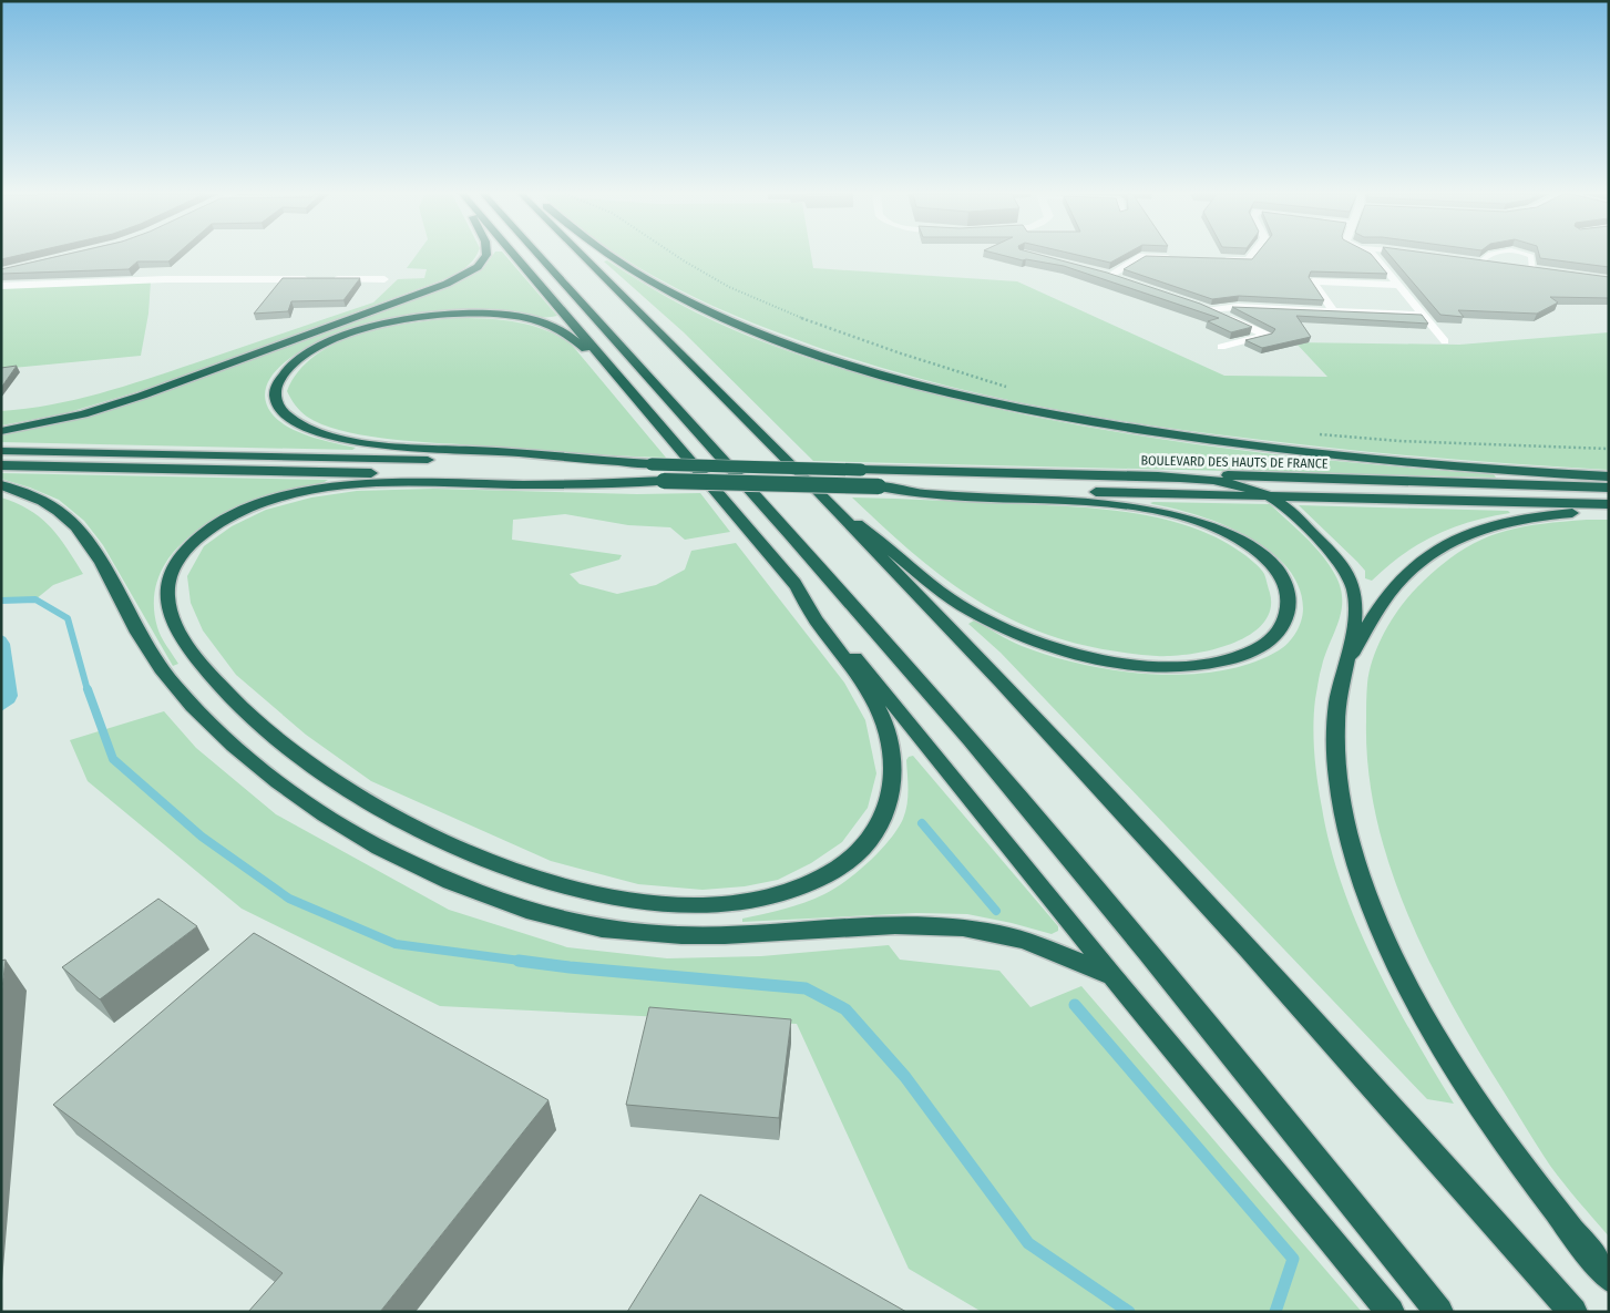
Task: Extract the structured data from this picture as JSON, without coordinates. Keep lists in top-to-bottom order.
{
  "streets": {
    "highway": ["BOULEVARD DES HAUTS DE FRANCE"]
  }
}
